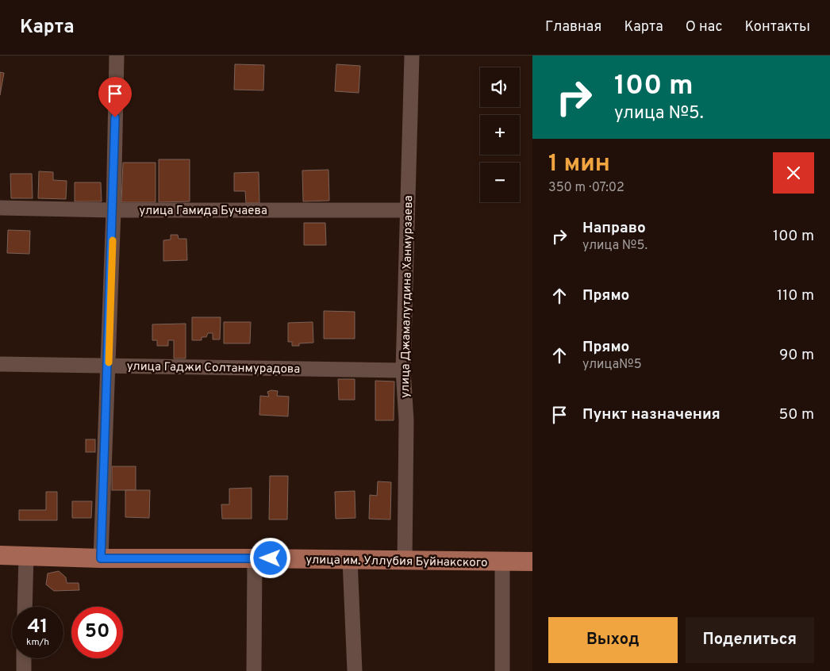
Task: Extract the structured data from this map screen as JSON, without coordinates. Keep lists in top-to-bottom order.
{
  "streets": {
    "main road": ["улица им. Уллубия Буйнакского"],
    "street": ["улица Гамида Бучаева", "улица Джамалутдина Ханмурзаева", "улица Гаджи Солтанмурадова"]
  },
  "crossings": [
    ["улица Гамида Бучаева", "улица Джамалутдина Ханмурзаева"],
    ["улица Джамалутдина Ханмурзаева", "улица Гаджи Солтанмурадова"],
    ["улица Джамалутдина Ханмурзаева", "улица им. Уллубия Буйнакского"]
  ],
  "page": {
    "header": "Карта",
    "nav": [
      "Главная",
      "Карта",
      "О нас",
      "Контакты"
    ],
    "turn": ["100 m", "улица №5."],
    "map_buttons": ["+", "−"],
    "heading": ["1 мин", "350 m · 07:02"],
    "list": [
      {
        "name": "Направо",
        "note": "улица №5.",
        "value": "100 m"
      },
      {
        "name": "Прямо",
        "value": "110 m"
      },
      {
        "name": "Прямо",
        "note": "улица№5",
        "value": "90 m"
      },
      {
        "name": "Пункт назначения",
        "value": "50 m"
      }
    ],
    "speed": "41 km/h",
    "limit": "50",
    "buttons": ["Выход", "Поделиться"]
  }
}
